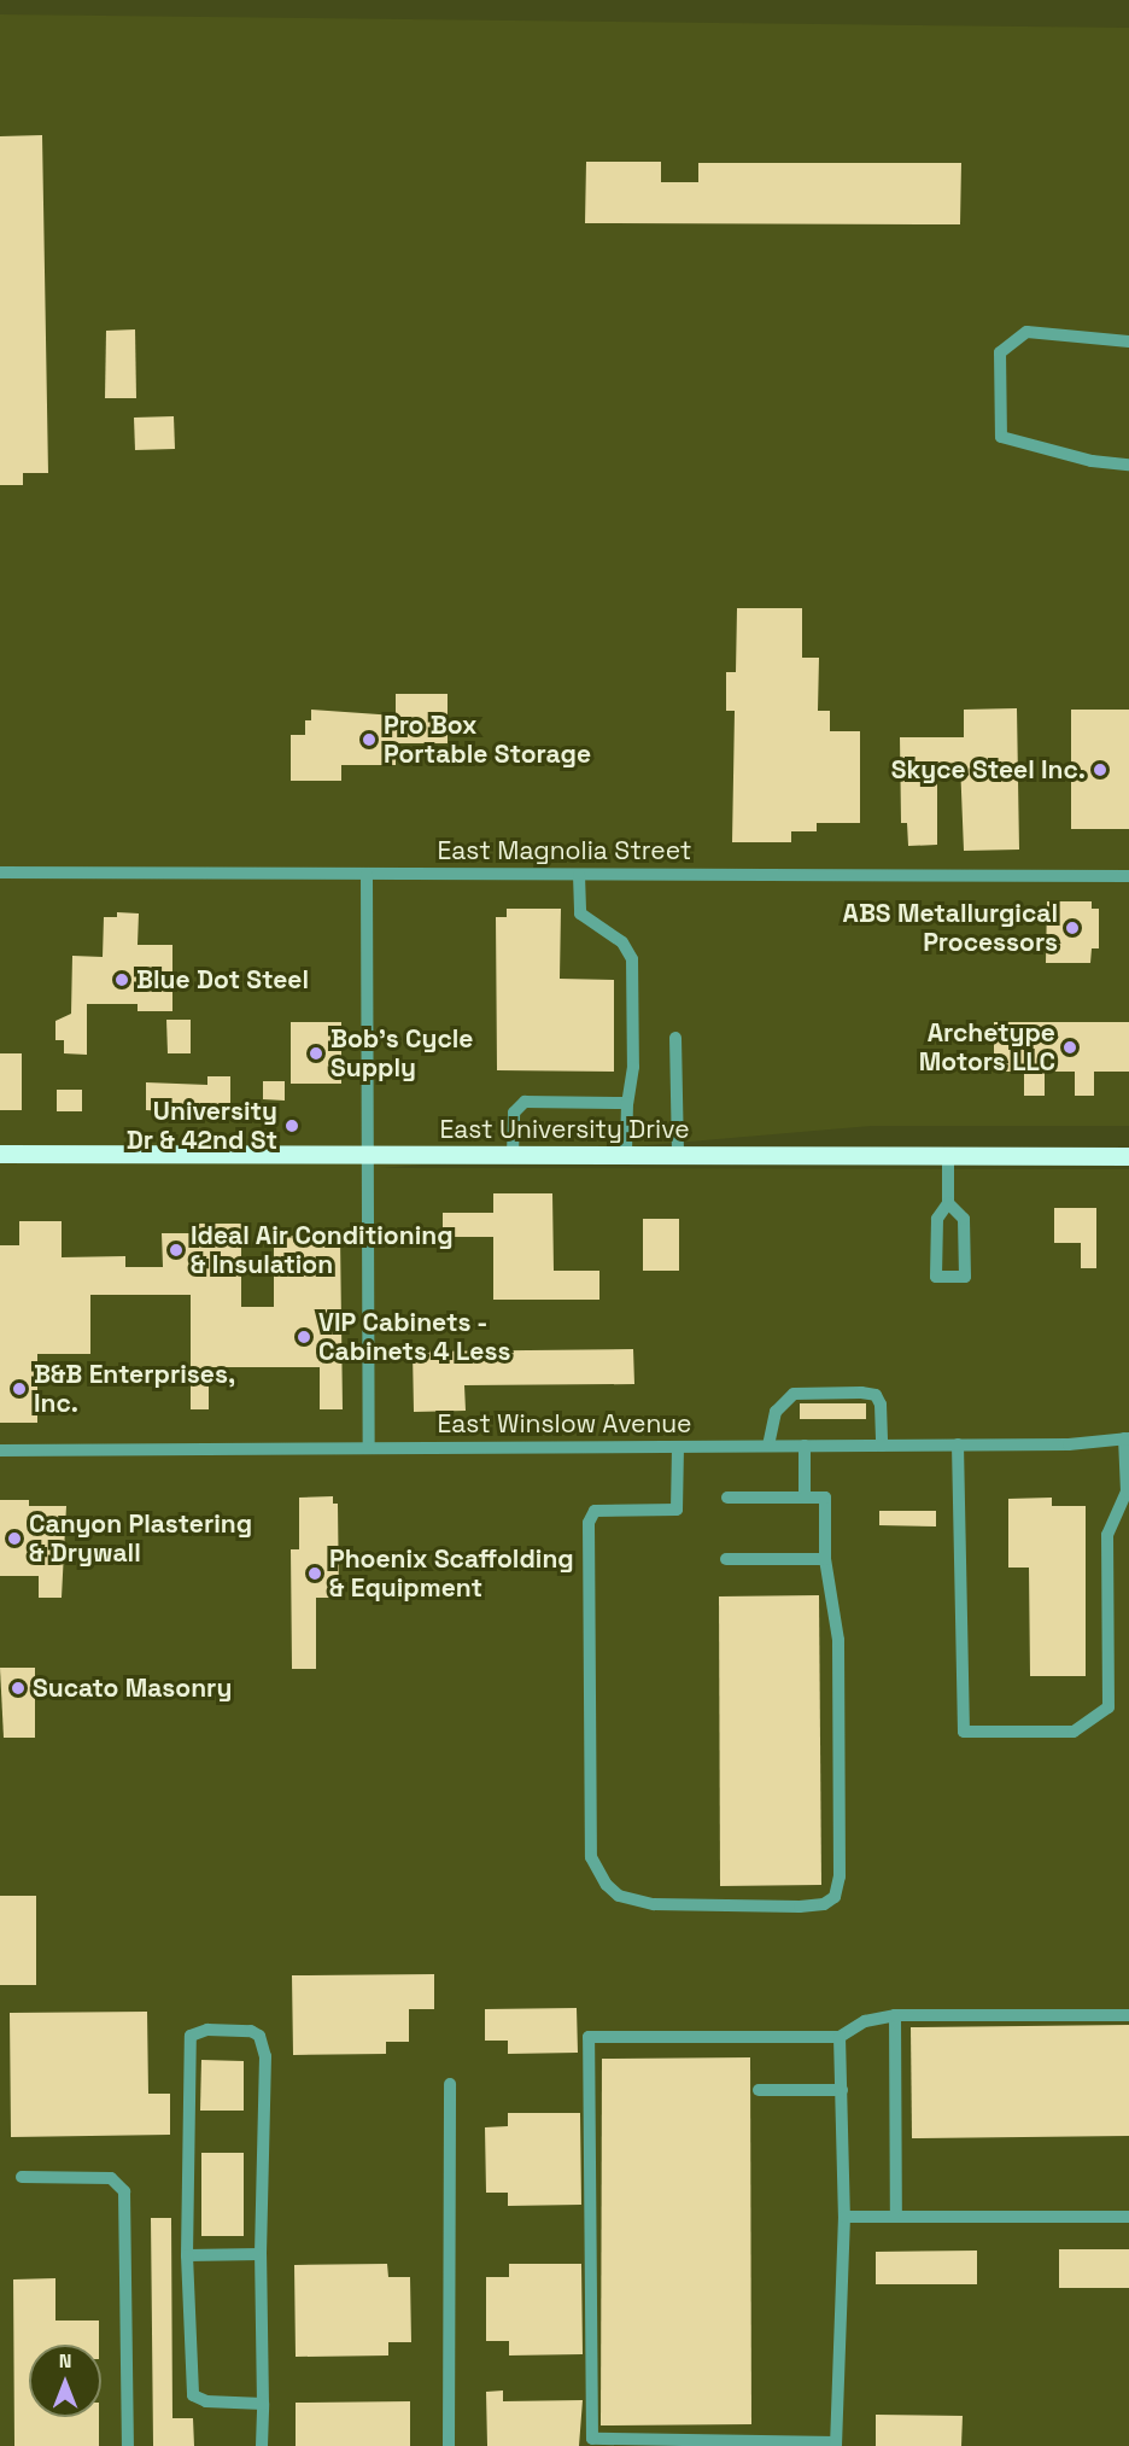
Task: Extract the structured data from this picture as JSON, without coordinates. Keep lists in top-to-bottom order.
{
  "streets": {
    "main road": ["East University Drive"],
    "street": ["East Magnolia Street", "East Winslow Avenue"]
  },
  "places": [
    "Pro Box Portable Storage",
    "Skyce Steel Inc.",
    "ABS Metallurgical Processors",
    "Blue Dot Steel",
    "Archetype Motors LLC",
    "Bob's Cycle Supply",
    "University Dr & 42nd St",
    "Ideal Air Conditioning & Insulation",
    "VIP Cabinets - Cabinets 4 Less",
    "B&B Enterprises, Inc.",
    "Canyon Plastering & Drywall",
    "Phoenix Scaffolding & Equipment",
    "Sucato Masonry"
  ],
  "north": "top"
}
